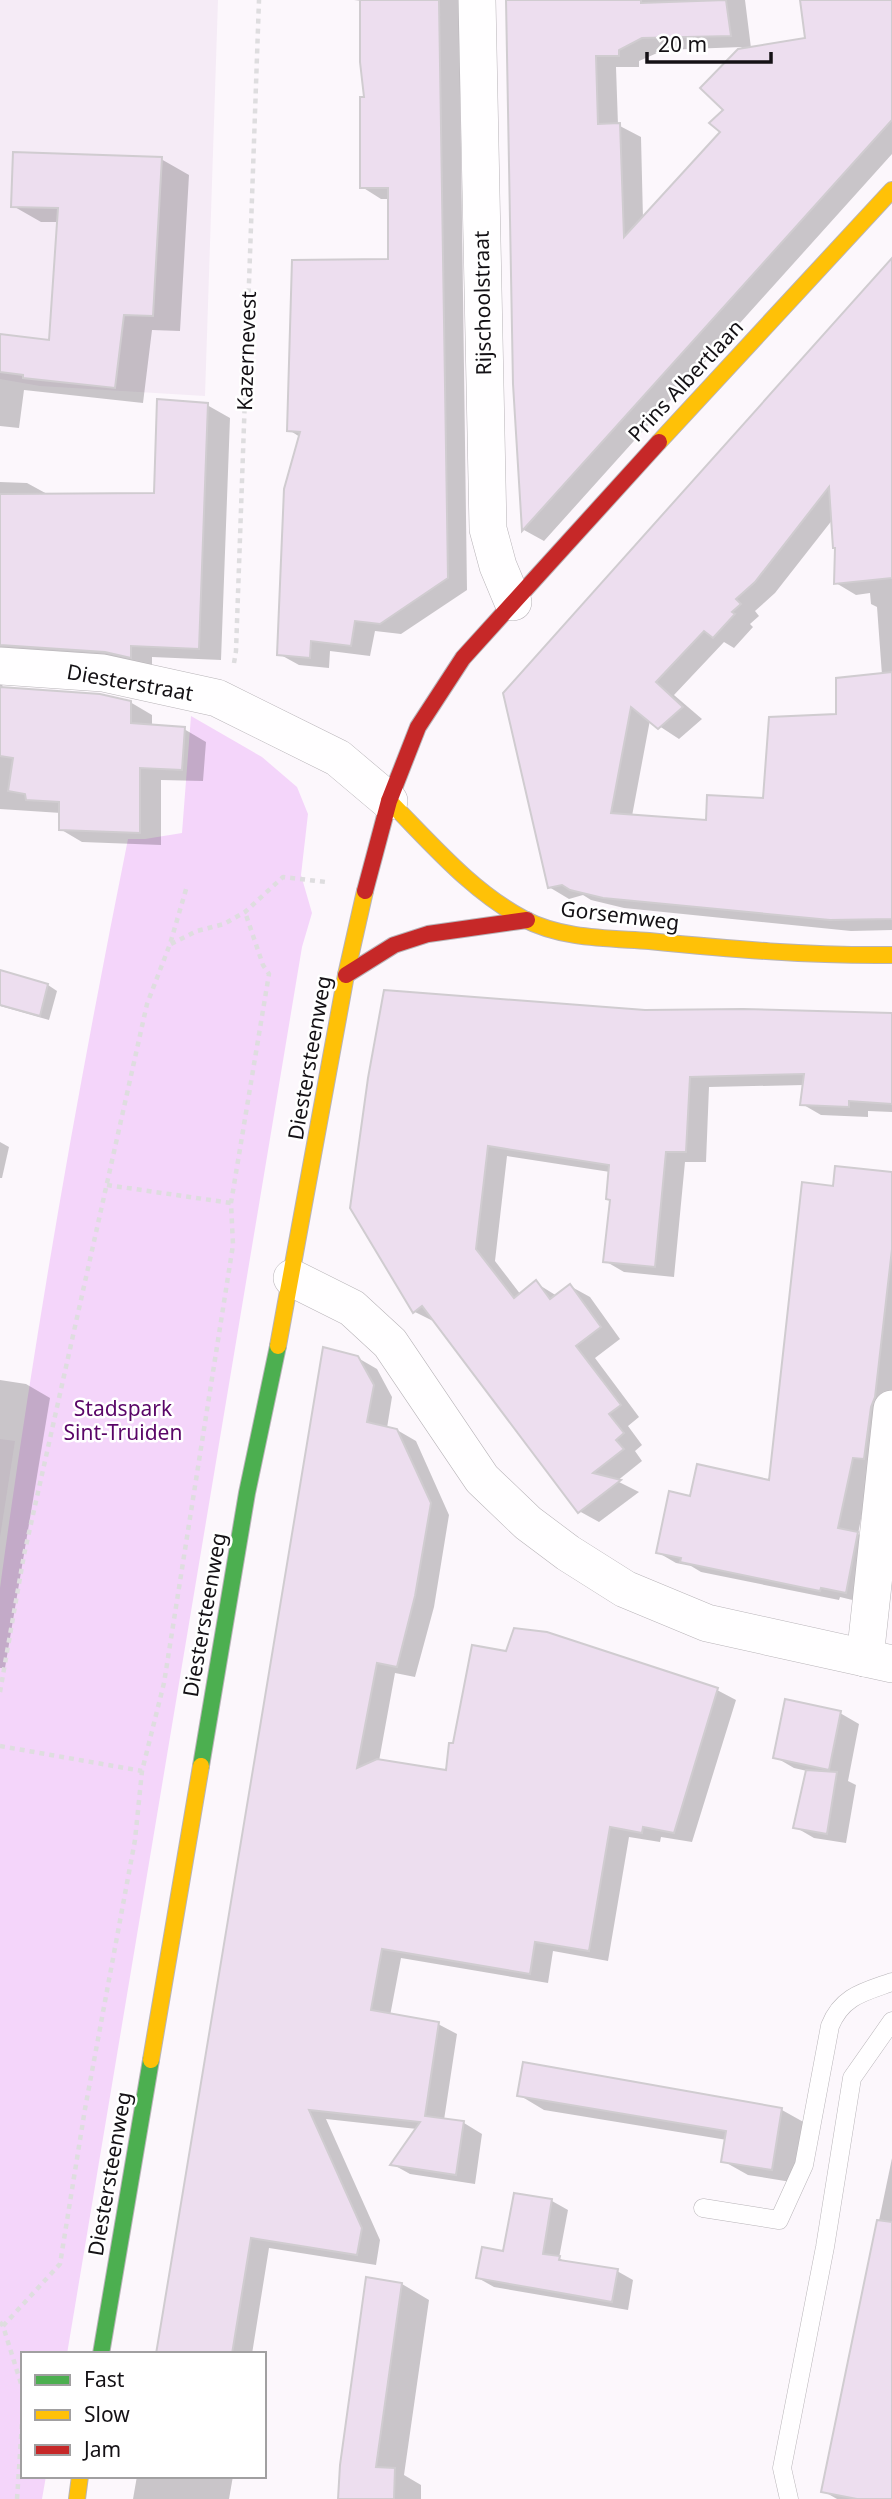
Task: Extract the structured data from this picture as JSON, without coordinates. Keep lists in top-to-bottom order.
{
  "streets": {
    "main road": ["Prins Albertlaan", "Gorsemweg", "Diestersteenweg"],
    "street": ["Rijschoolstraat", "Diesterstraat"],
    "path": ["Kazernevest"]
  },
  "crossings": [
    ["Rijschoolstraat", "Prins Albertlaan"],
    ["Kazernevest", "Diesterstraat"],
    ["Prins Albertlaan", "Diesterstraat"],
    ["Prins Albertlaan", "Gorsemweg"],
    ["Prins Albertlaan", "Diestersteenweg"],
    ["Diesterstraat", "Gorsemweg"],
    ["Diesterstraat", "Diestersteenweg"],
    ["Gorsemweg", "Diestersteenweg"]
  ],
  "parks": ["Stadspark Sint-Truiden"],
  "legend": ["Fast", "Slow", "Jam"],
  "scale_bar": "20 m"
}
